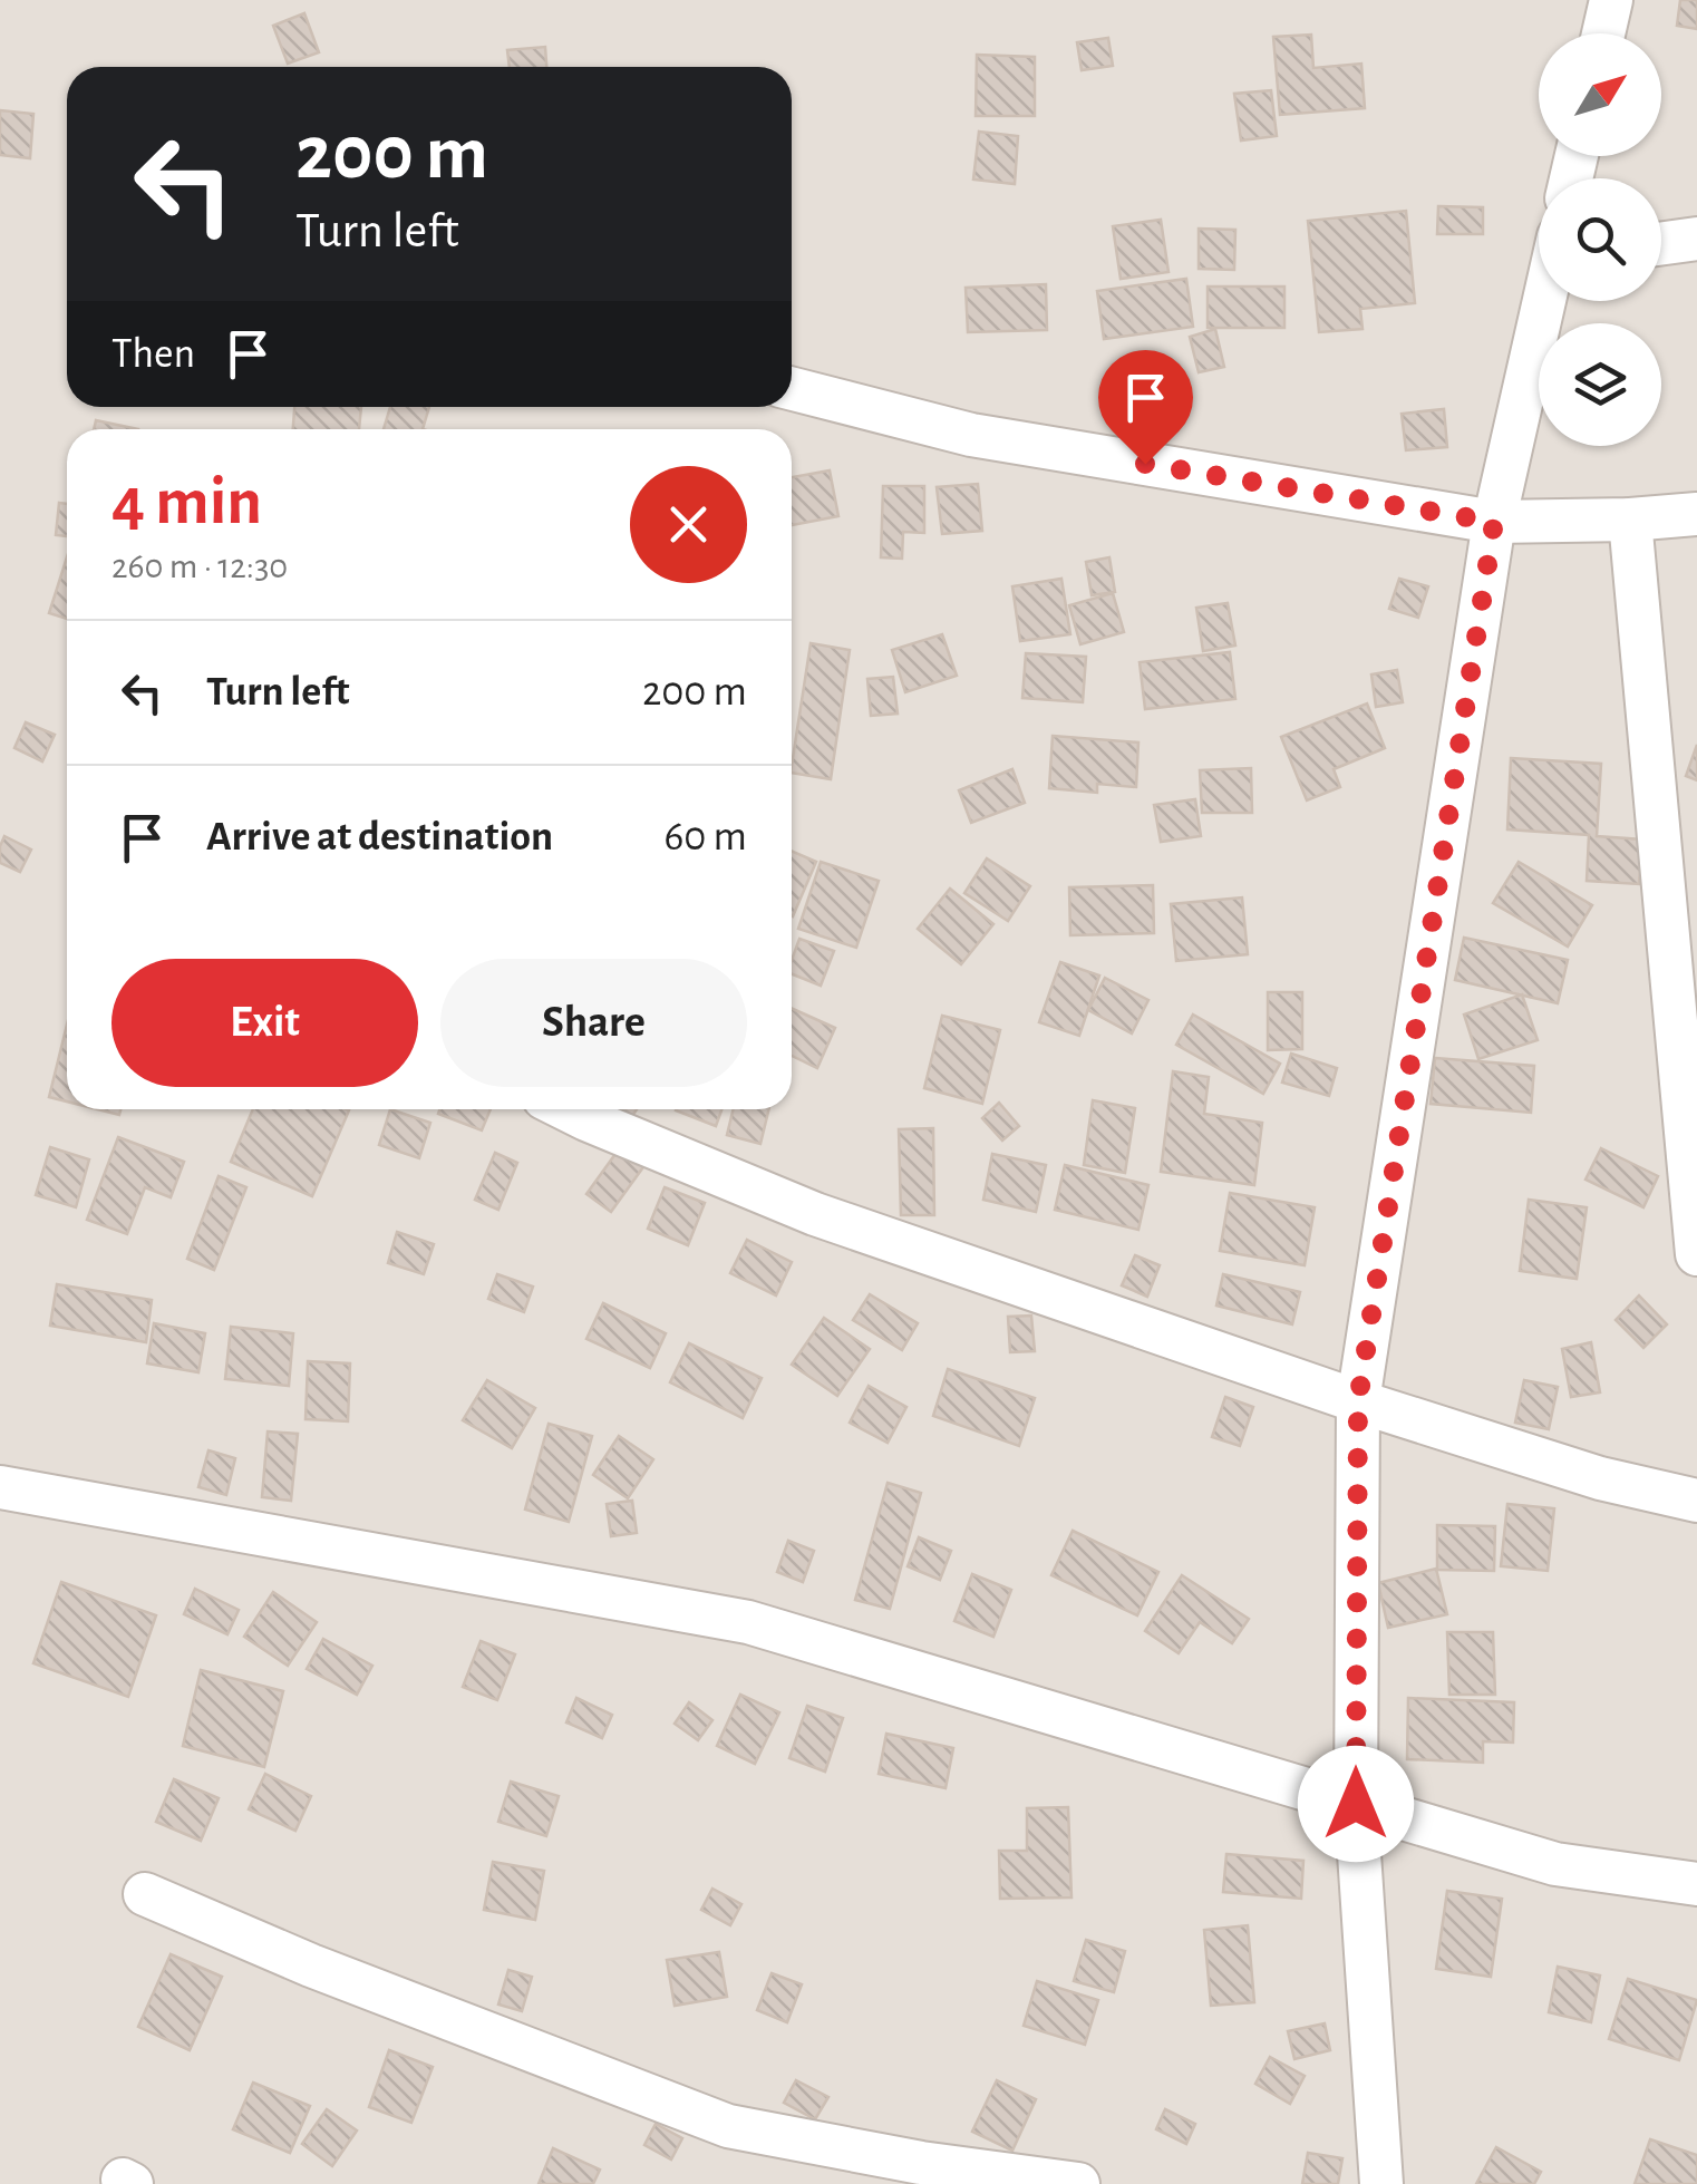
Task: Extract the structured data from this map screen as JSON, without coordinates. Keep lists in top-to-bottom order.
{
  "north": "top right",
  "page": {
    "turn": ["200 m", "Turn left"],
    "then": "Then",
    "heading": ["4 min", "260 m · 12:30"],
    "list": [
      {
        "name": "Turn left",
        "value": "200 m"
      },
      {
        "name": "Arrive at destination",
        "value": "60 m"
      }
    ],
    "buttons": ["Exit", "Share"]
  }
}
